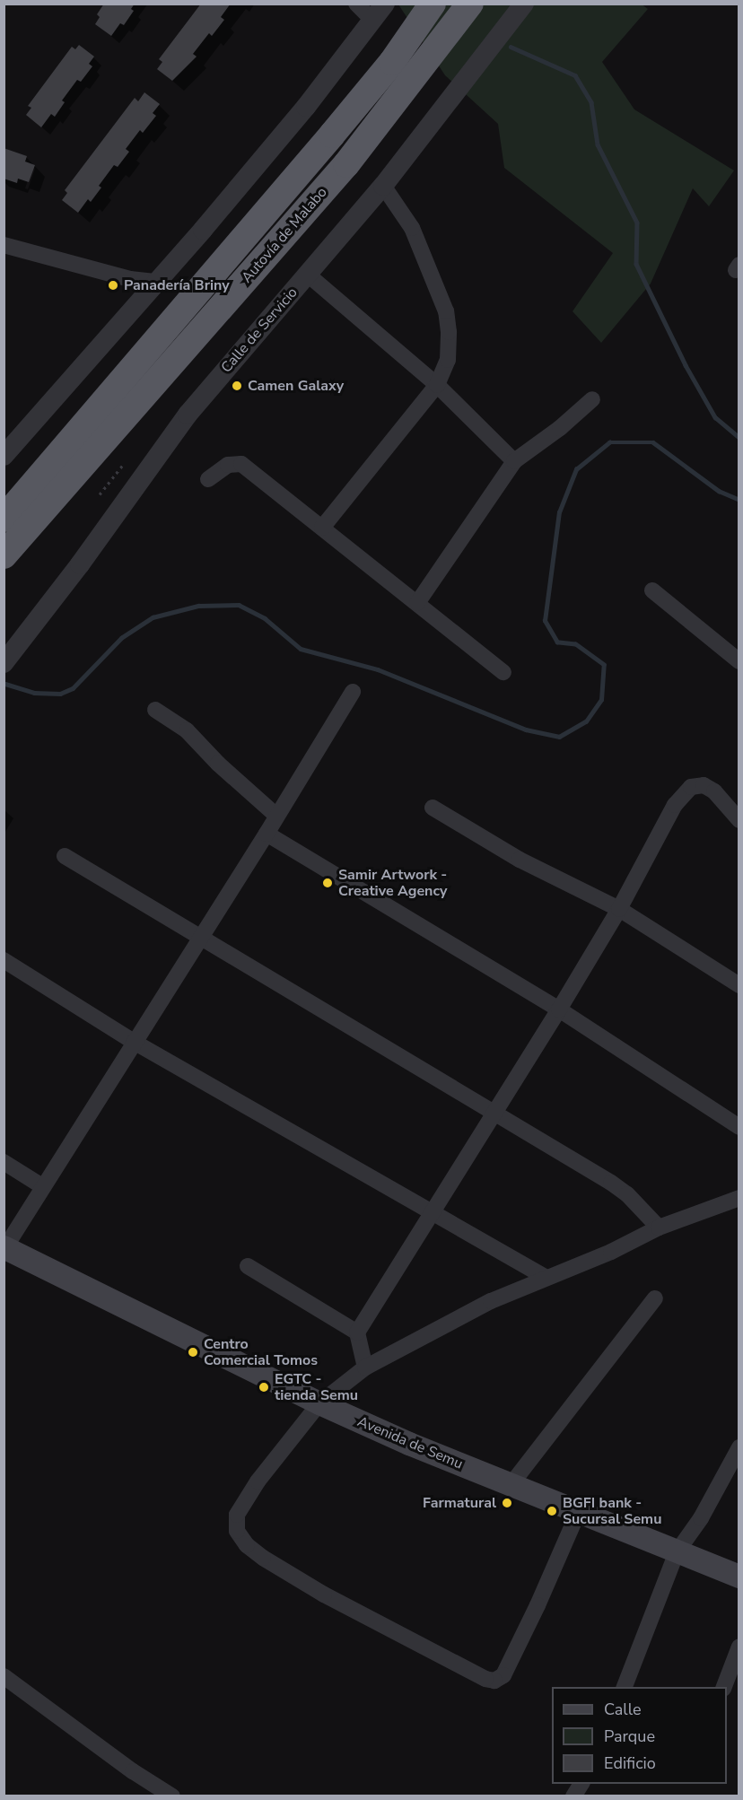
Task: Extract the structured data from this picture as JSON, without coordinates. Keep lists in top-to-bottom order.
{
  "streets": {
    "highway": ["Autovía de Malabo"],
    "main road": ["Avenida de Semu"],
    "street": ["Calle de Servicio"]
  },
  "places": [
    "Panadería Briny",
    "Camen Galaxy",
    "Samir Artwork - Creative Agency",
    "Centro Comercial Tomos",
    "EGTC - tienda Semu",
    "Farmatural",
    "BGFI bank - Sucursal Semu"
  ],
  "legend": ["Calle", "Parque", "Edificio"]
}
